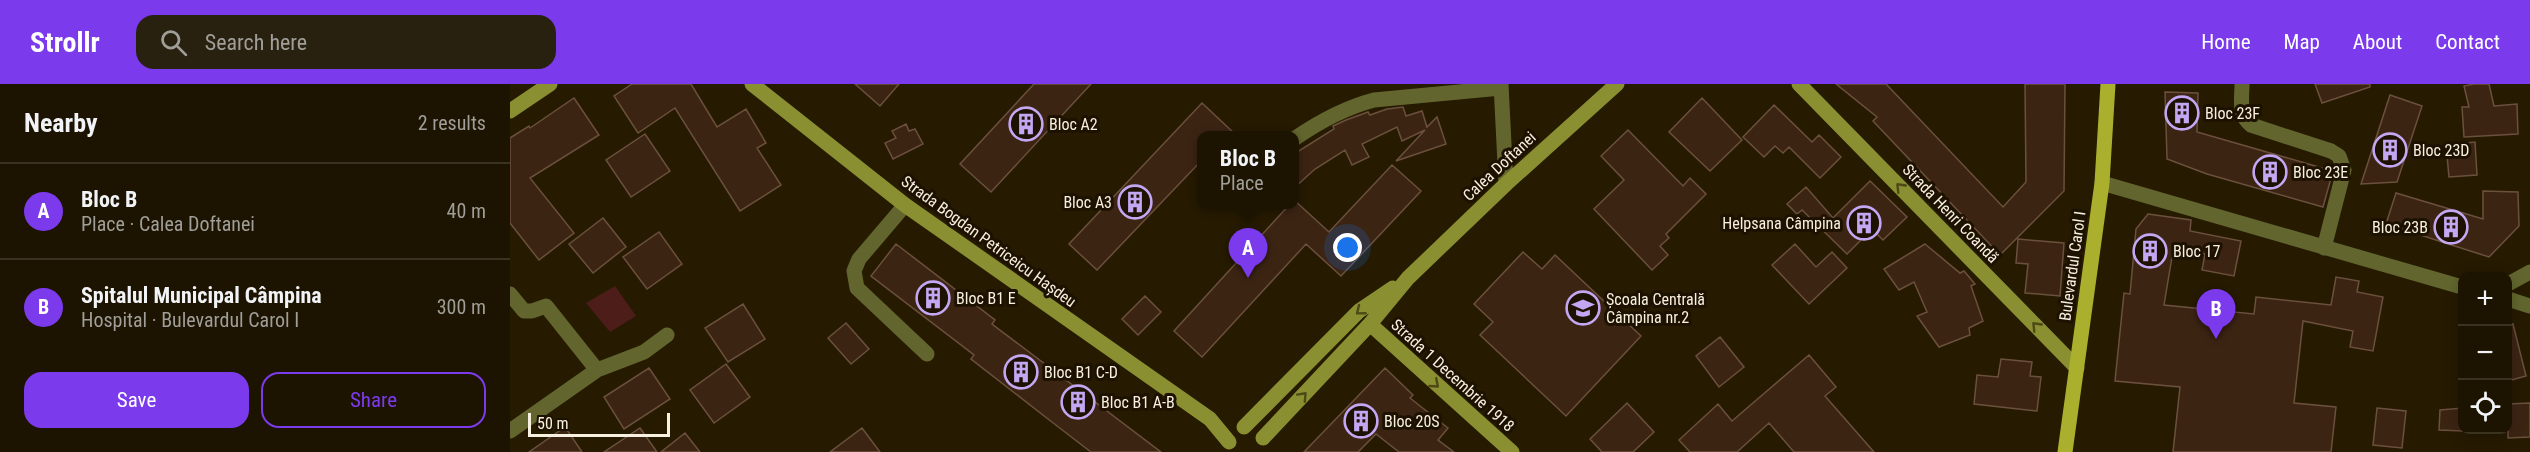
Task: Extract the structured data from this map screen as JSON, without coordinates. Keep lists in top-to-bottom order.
{
  "streets": {
    "main road": ["Bulevardul Carol I"],
    "street": [
      "Calea Doftanei",
      "Strada Henri Coandă",
      "Strada Bogdan Petriceicu Hașdeu",
      "Strada 1 Decembrie 1918"
    ]
  },
  "crossings": [
    ["Calea Doftanei", "Strada Bogdan Petriceicu Hașdeu"],
    ["Calea Doftanei", "Strada 1 Decembrie 1918"],
    ["Strada Henri Coandă", "Bulevardul Carol I"]
  ],
  "one_way": ["Strada Henri Coandă", "Strada 1 Decembrie 1918"],
  "places": {
    "building": [
      "Bloc 23F",
      "Bloc A2",
      "Bloc 23D",
      "Bloc 23E",
      "Bloc A3",
      "Helpsana Câmpina",
      "Bloc 23B",
      "Bloc 17",
      "Bloc B1 E",
      "Bloc B1 C-D",
      "Bloc B1 A-B",
      "Bloc 20S"
    ],
    "school or university": ["Școala Centrală Câmpina nr.2"]
  },
  "scale_bar": "50 m",
  "page": {
    "header": "Strollr",
    "search": "Search here",
    "nav": [
      "Home",
      "Map",
      "About",
      "Contact"
    ],
    "heading": ["Nearby", "2 results"],
    "popup": ["Bloc B", "Place"],
    "list": [
      {
        "mark": "A",
        "name": "Bloc B",
        "note": "Place · Calea Doftanei",
        "value": "40 m"
      },
      {
        "mark": "B",
        "name": "Spitalul Municipal Câmpina",
        "note": "Hospital · Bulevardul Carol I",
        "value": "300 m"
      }
    ],
    "pins": ["A", "B"],
    "map_buttons": ["+", "−"],
    "buttons": ["Save", "Share"],
    "scale": "50 m"
  }
}
